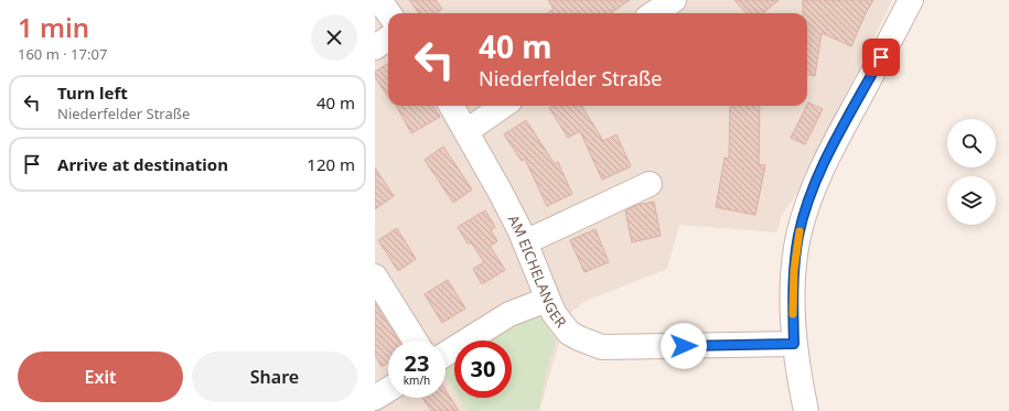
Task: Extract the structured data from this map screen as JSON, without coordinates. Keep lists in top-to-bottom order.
{
  "streets": {
    "street": ["AM EICHELANGER"]
  },
  "page": {
    "heading": ["1 min", "160 m · 17:07"],
    "turn": ["40 m", "Niederfelder Straße"],
    "list": [
      {
        "name": "Turn left",
        "note": "Niederfelder Straße",
        "value": "40 m"
      },
      {
        "name": "Arrive at destination",
        "value": "120 m"
      }
    ],
    "speed": "23 km/h",
    "limit": "30",
    "buttons": ["Exit", "Share"]
  }
}
